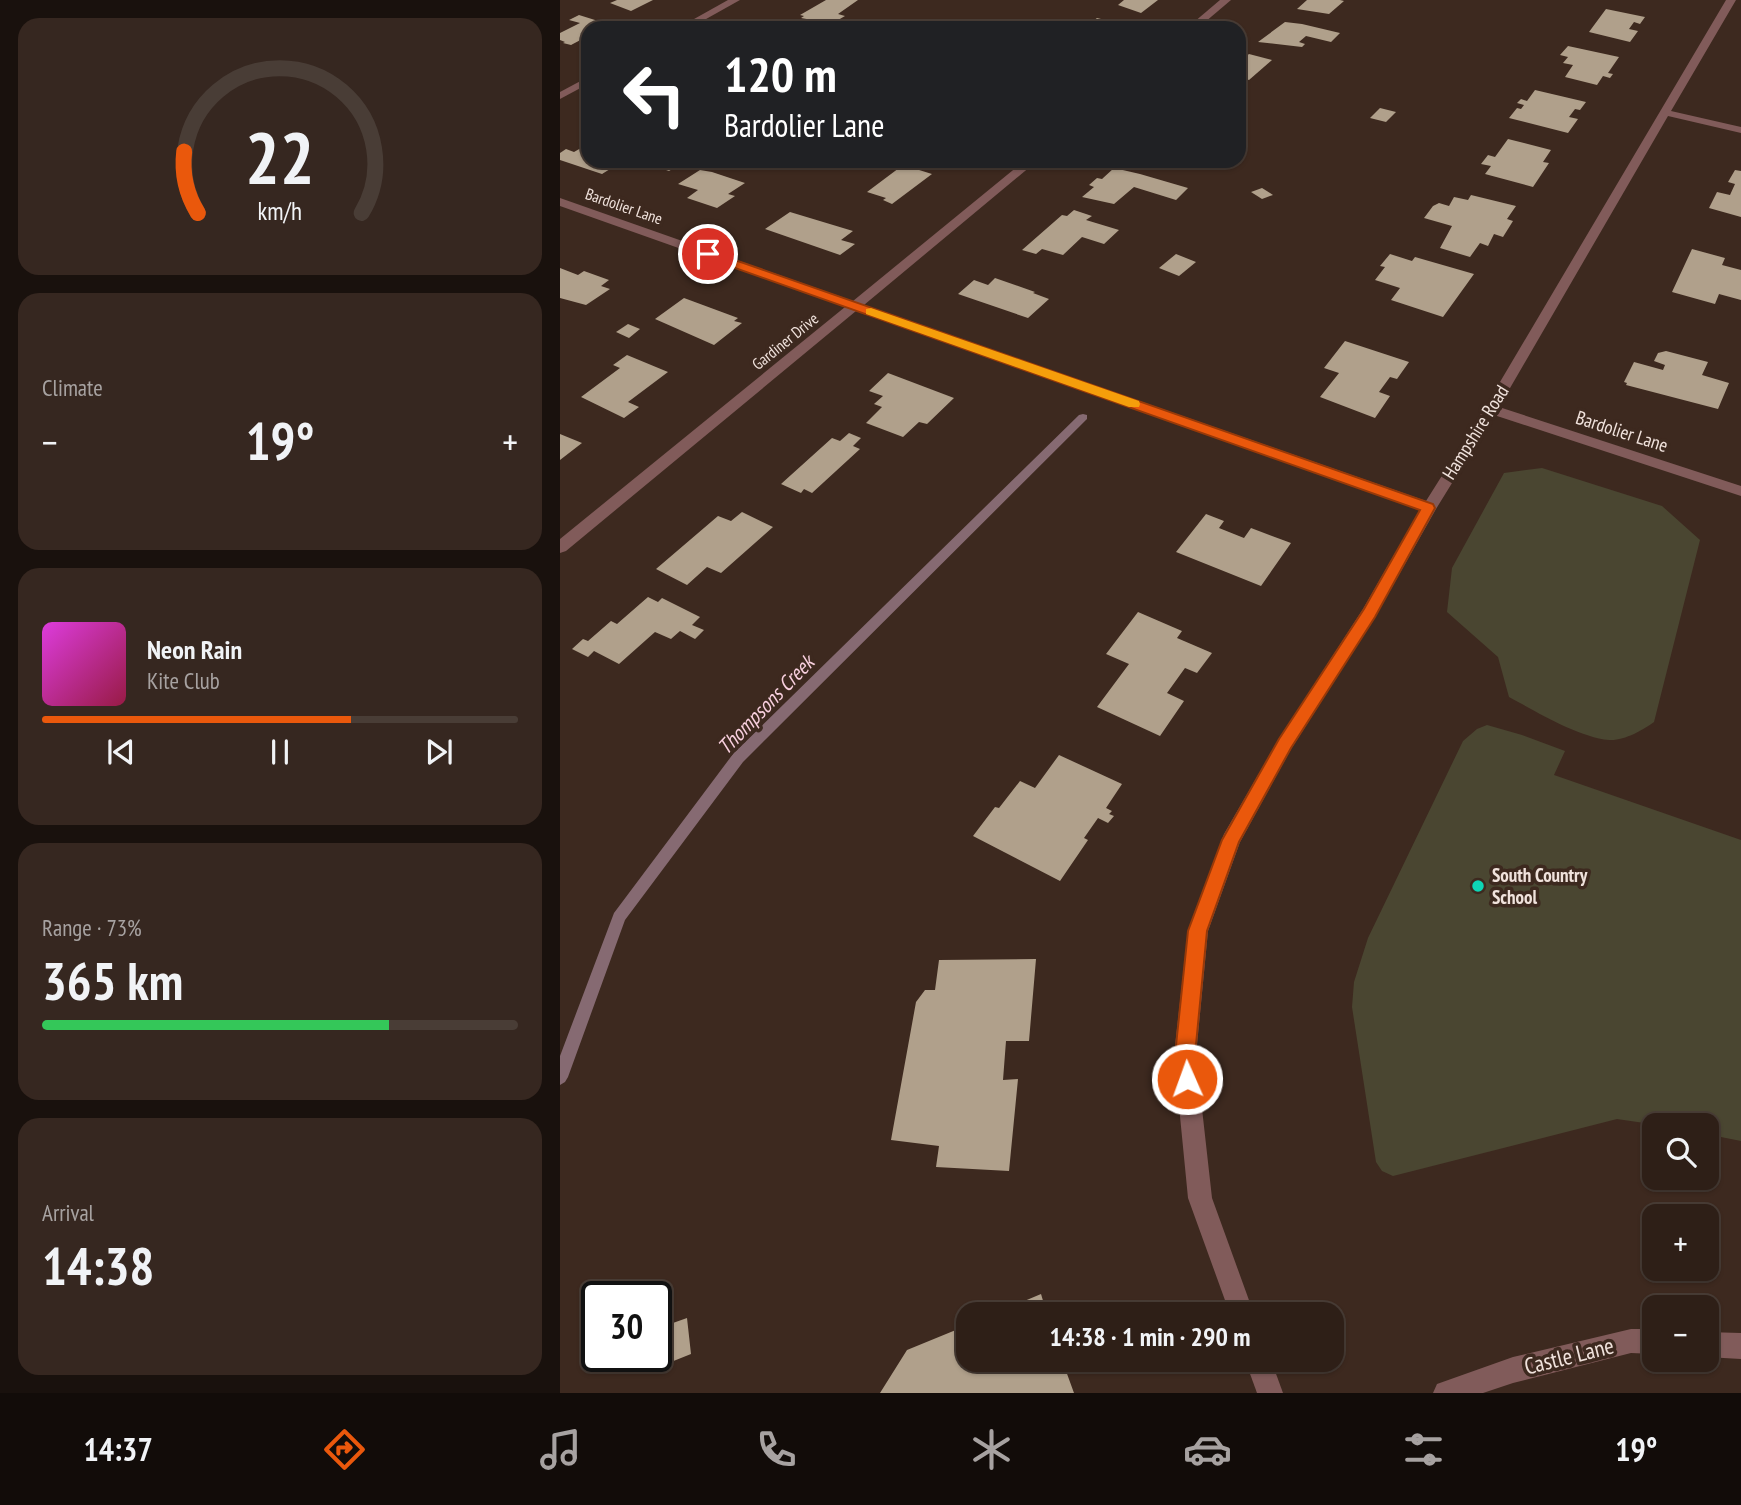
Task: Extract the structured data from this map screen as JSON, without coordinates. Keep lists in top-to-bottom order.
{
  "streets": {
    "street": [
      "Bardolier Lane",
      "Gardiner Drive",
      "Hampshire Road",
      "Castle Lane"
    ]
  },
  "crossings": [
    ["Bardolier Lane", "Gardiner Drive"],
    ["Bardolier Lane", "Hampshire Road"]
  ],
  "water": ["Thompsons Creek"],
  "places": ["South Country School"],
  "page": {
    "turn": ["120 m", "Bardolier Lane"],
    "tile": [
      "Climate",
      ["Range · 73%", "365 km"],
      ["Arrival", "14:38"]
    ],
    "heat": ["−", "19°", "+"],
    "song": ["Neon Rain", "Kite Club"],
    "map_buttons": ["+", "−"],
    "limit": "30",
    "trip": "14:38 · 1 min · 290 m",
    "tabs": ["14:37", "19°"],
    "gauge": ["22", "km/h"]
  }
}
